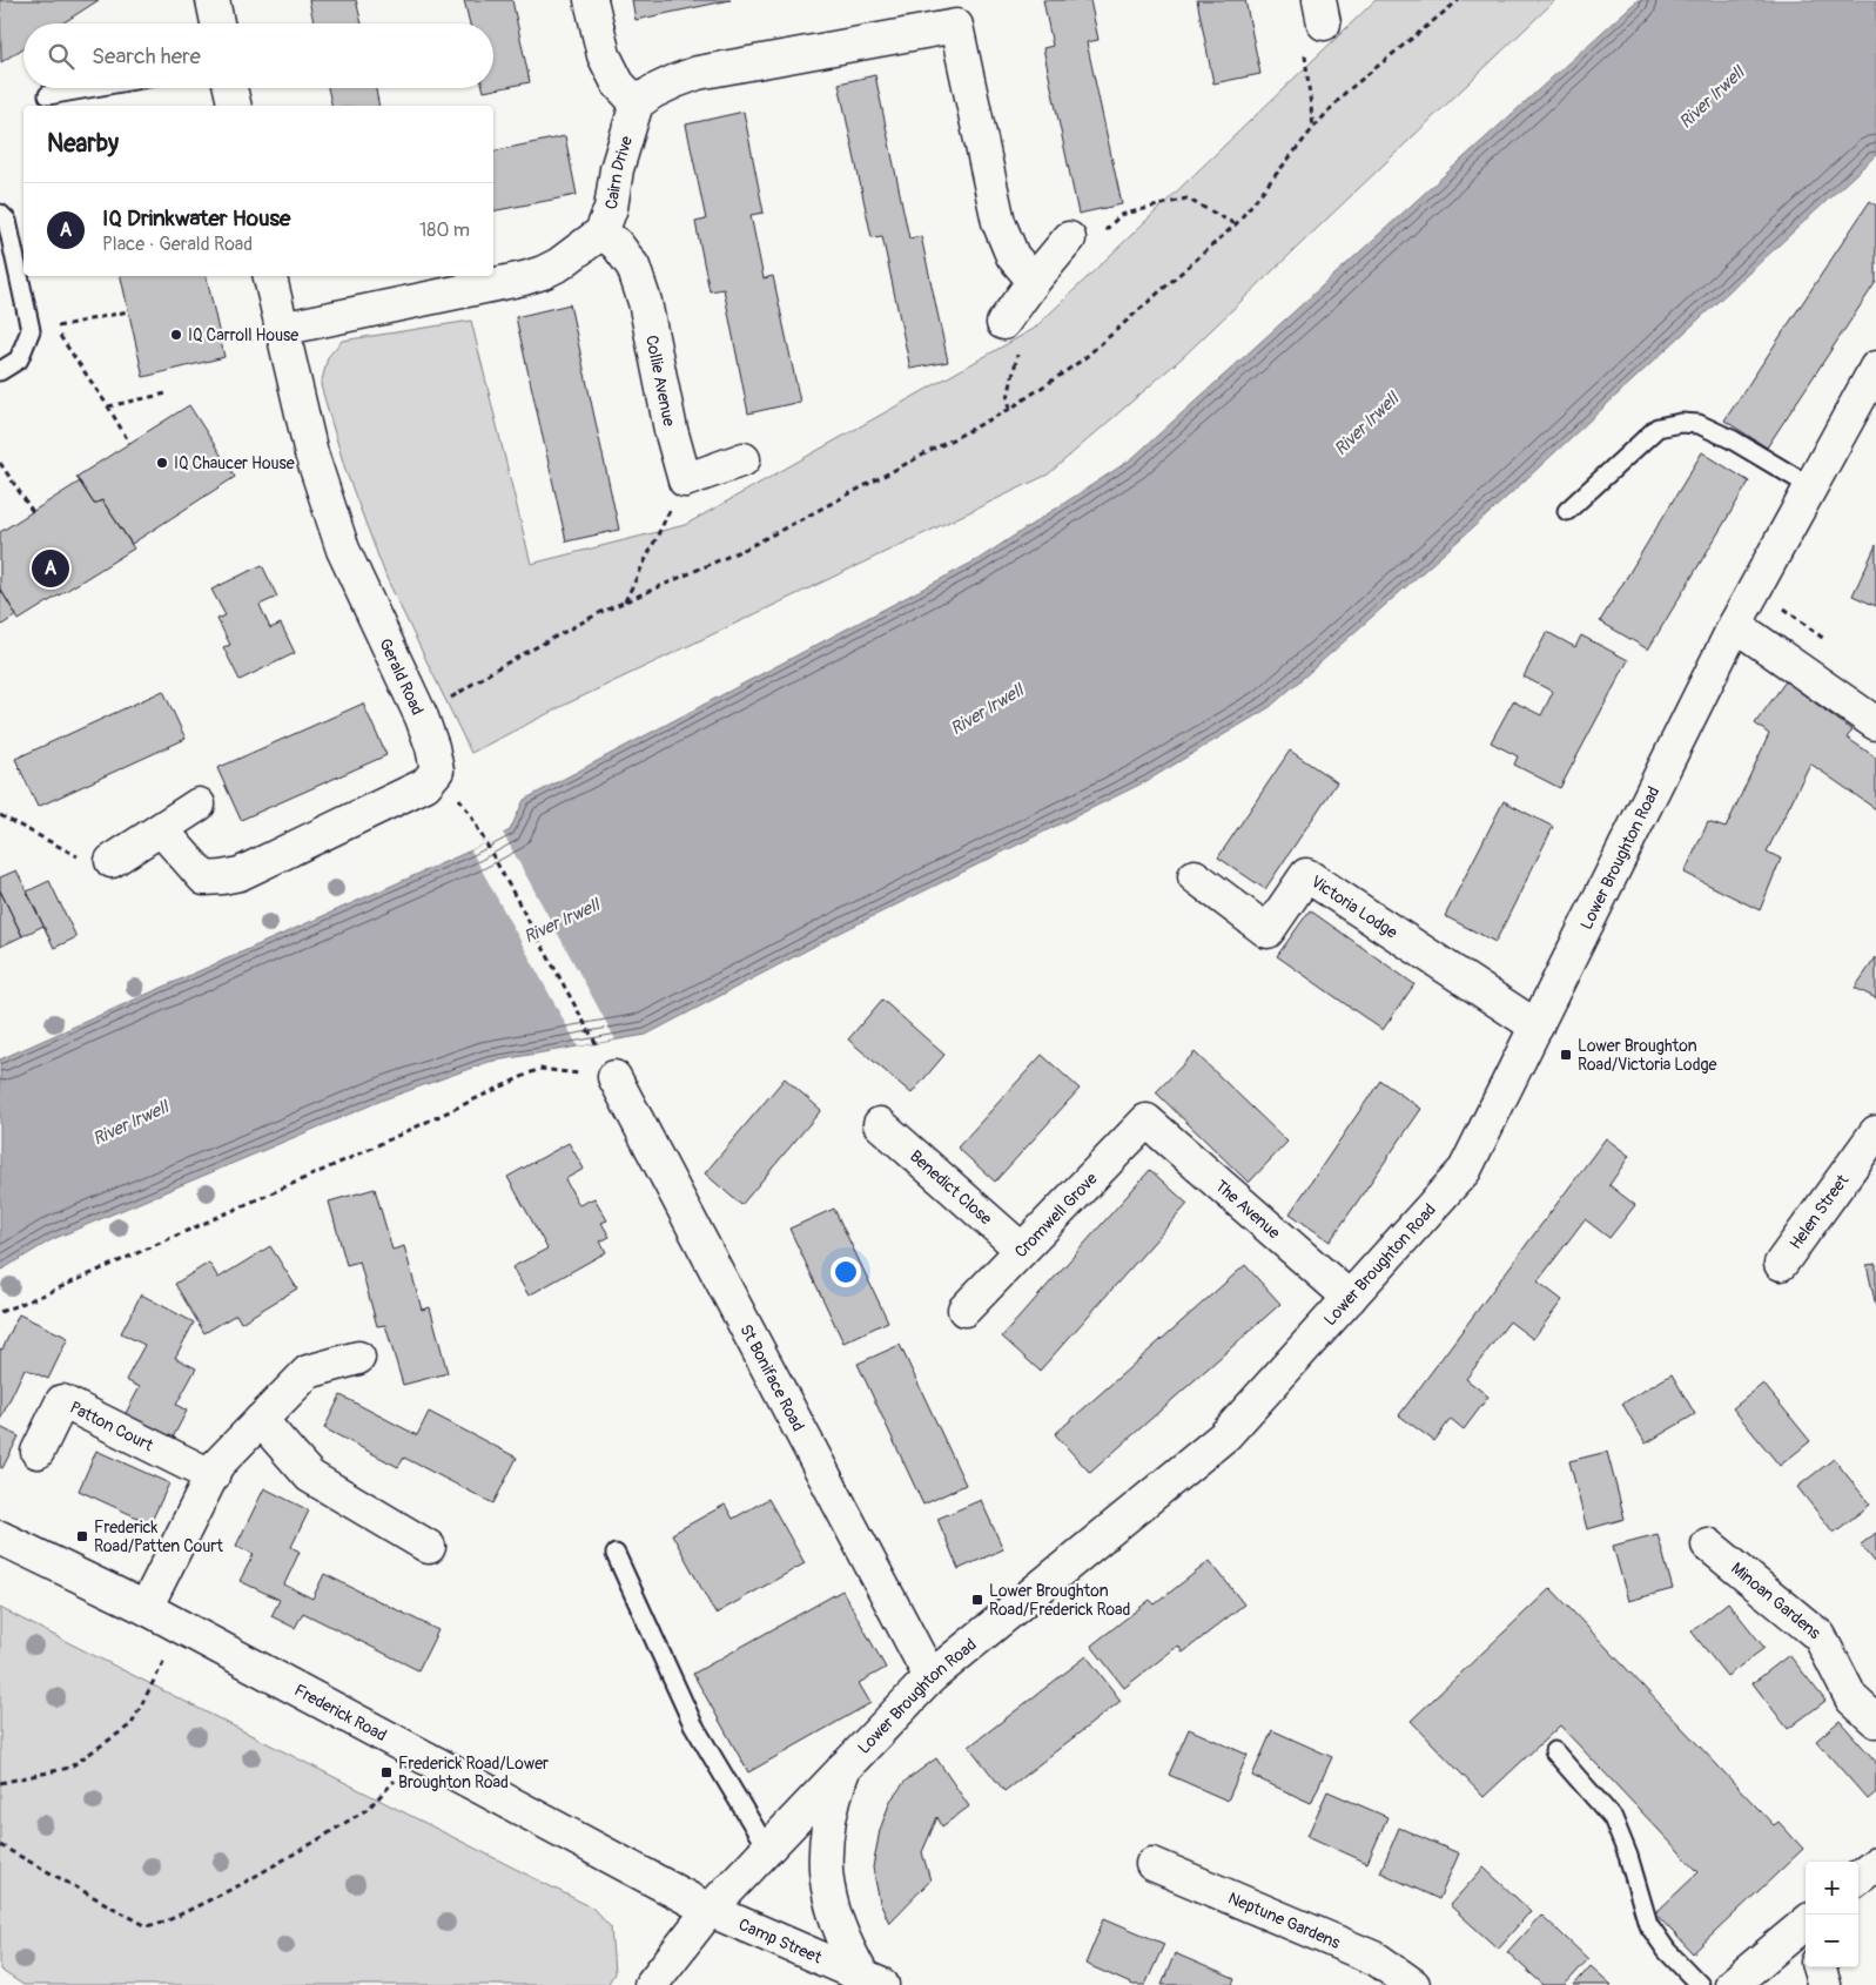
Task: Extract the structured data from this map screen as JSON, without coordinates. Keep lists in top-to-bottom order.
{
  "streets": {
    "street": [
      "Cairn Drive",
      "Collie Avenue",
      "Gerald Road",
      "Lower Broughton Road",
      "Victoria Lodge",
      "Benedict Close",
      "The Avenue",
      "Helen Street",
      "Cromwell Grove",
      "St Boniface Road",
      "Patton Court",
      "Minoan Gardens",
      "Frederick Road",
      "Neptune Gardens",
      "Camp Street"
    ]
  },
  "crossings": [
    ["Cairn Drive", "Collie Avenue"],
    ["Lower Broughton Road", "Victoria Lodge"],
    ["Lower Broughton Road", "The Avenue"],
    ["Lower Broughton Road", "St Boniface Road"],
    ["Lower Broughton Road", "Frederick Road"],
    ["Lower Broughton Road", "Camp Street"],
    ["Benedict Close", "Cromwell Grove"],
    ["The Avenue", "Cromwell Grove"],
    ["Frederick Road", "Camp Street"]
  ],
  "water": ["River Irwell"],
  "places": {
    "other": ["IQ Carroll House", "IQ Chaucer House"],
    "transit": [
      "Lower Broughton Road/Victoria Lodge",
      "Frederick Road/Patten Court",
      "Lower Broughton Road/Frederick Road",
      "Frederick Road/Lower Broughton Road"
    ]
  },
  "page": {
    "search": "Search here",
    "heading": "Nearby",
    "list": [
      {
        "mark": "A",
        "name": "IQ Drinkwater House",
        "note": "Place · Gerald Road",
        "value": "180 m"
      }
    ],
    "pins": "A",
    "map_buttons": ["+", "−"]
  }
}
